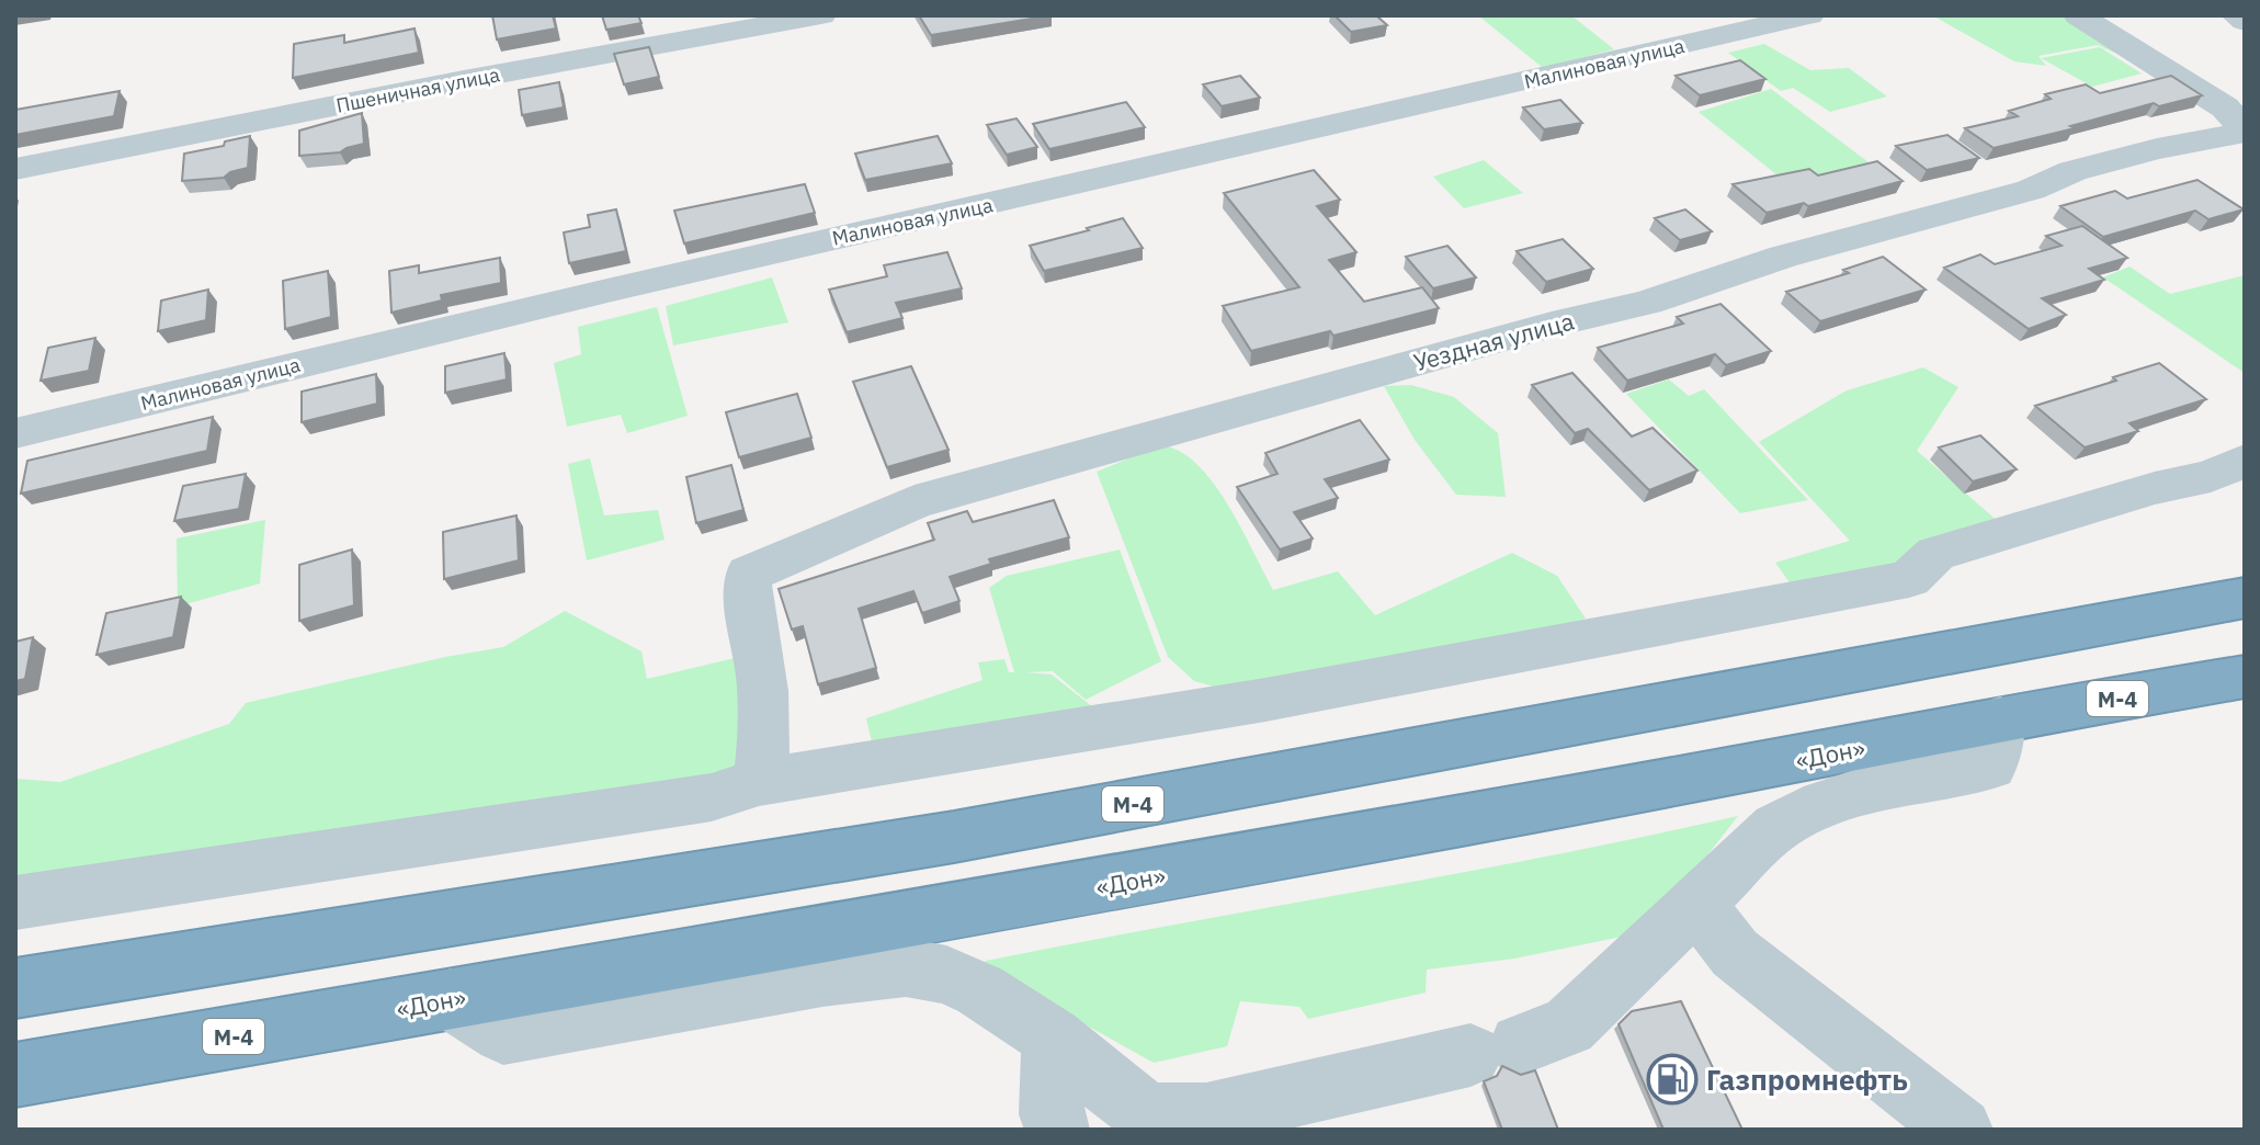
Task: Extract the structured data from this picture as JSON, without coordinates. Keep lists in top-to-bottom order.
{
  "streets": {
    "highway": ["М-4", "«Дон»"],
    "street": ["Малиновая улица", "Пшеничная улица", "Уездная улица"]
  },
  "places": {
    "fuel station": ["Газпромнефть"]
  }
}
